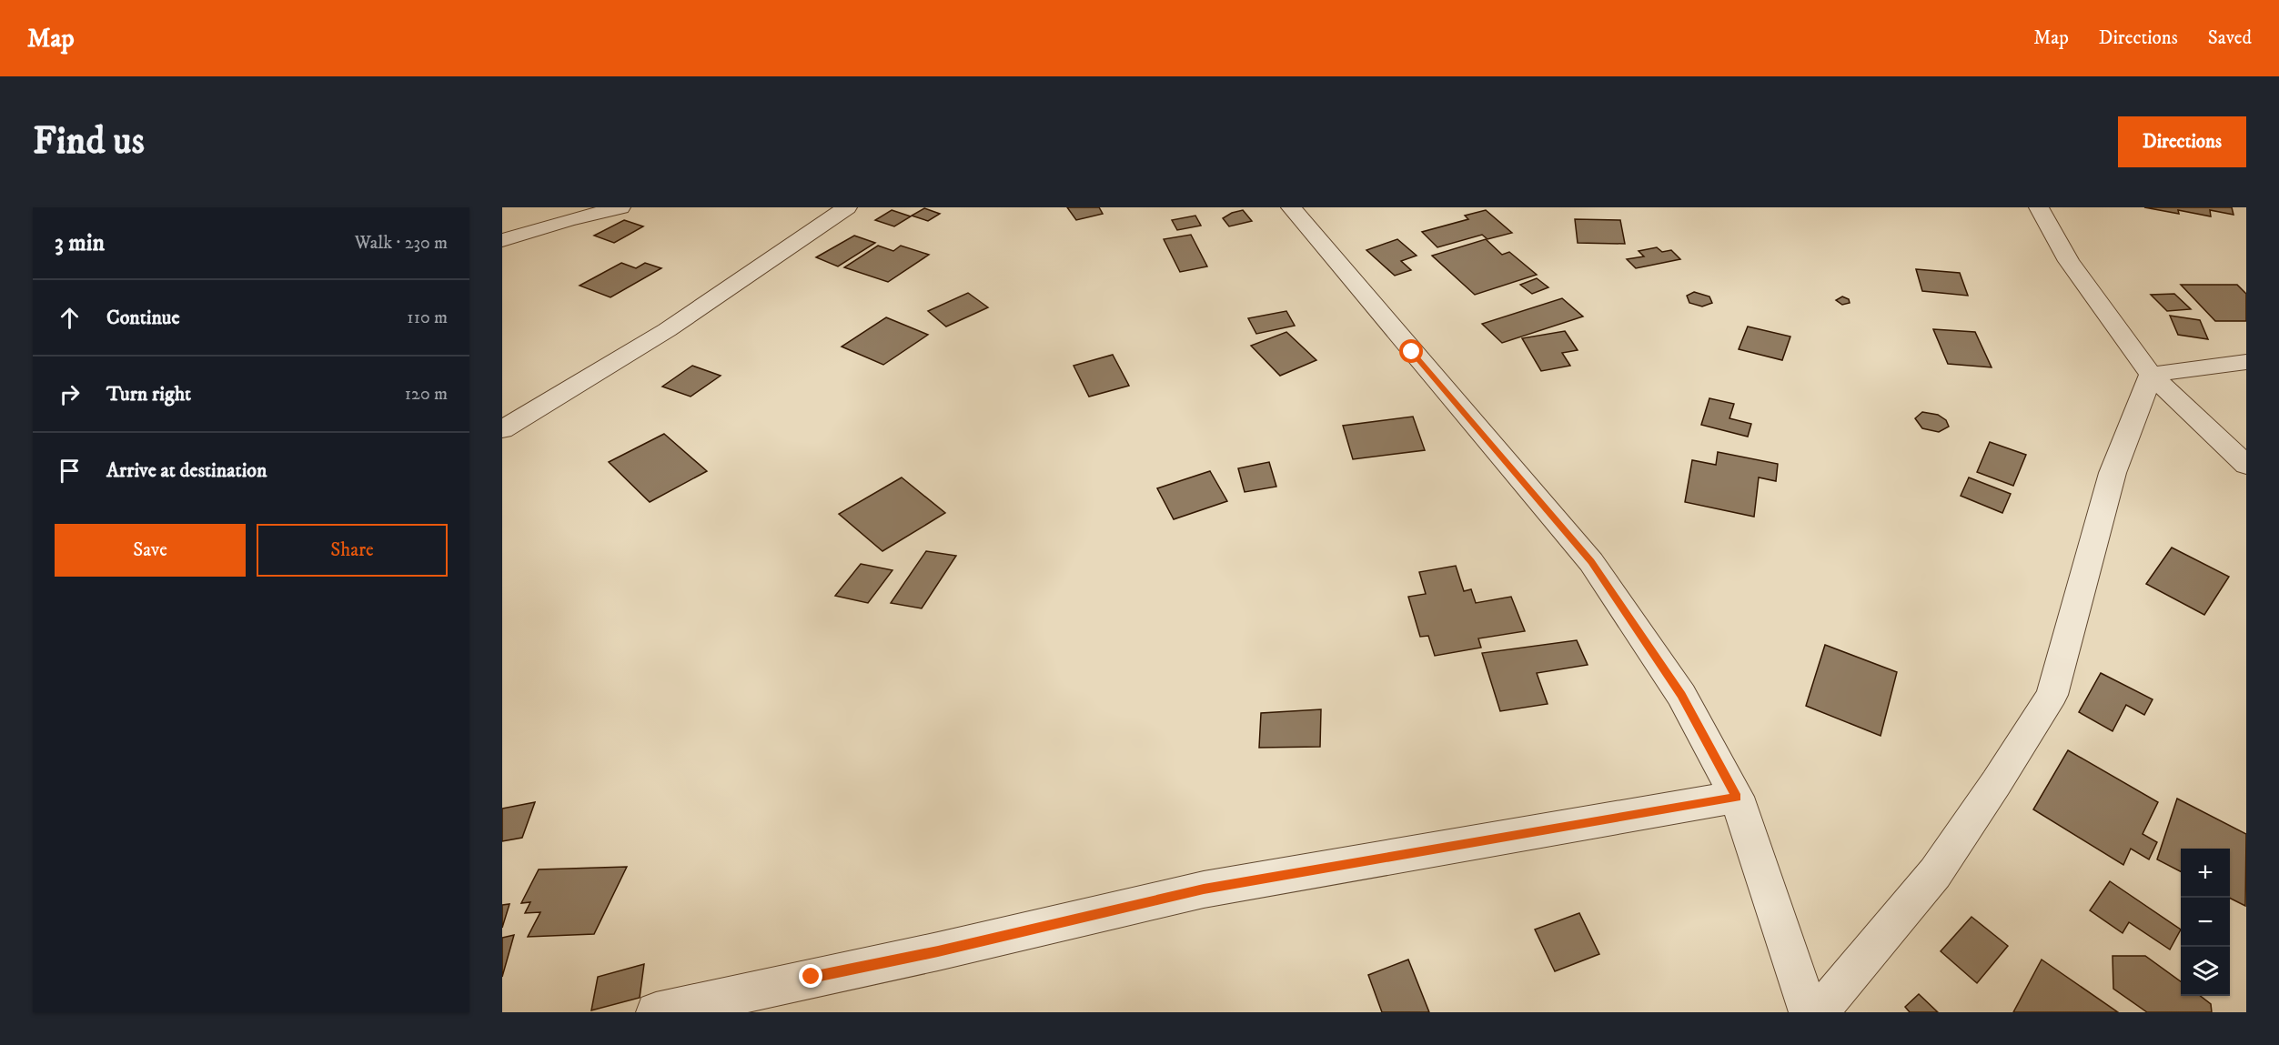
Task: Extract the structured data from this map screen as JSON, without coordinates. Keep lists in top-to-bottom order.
{
  "page": {
    "header": "Map",
    "nav": ["Map", "Directions", "Saved"],
    "buttons": [
      "Directions",
      ["Save", "Share"]
    ],
    "title": "Find us",
    "heading": ["3 min", "Walk · 230 m"],
    "list": [
      ["Continue", "110 m"],
      ["Turn right", "120 m"],
      "Arrive at destination"
    ],
    "map_buttons": ["+", "−"]
  }
}
